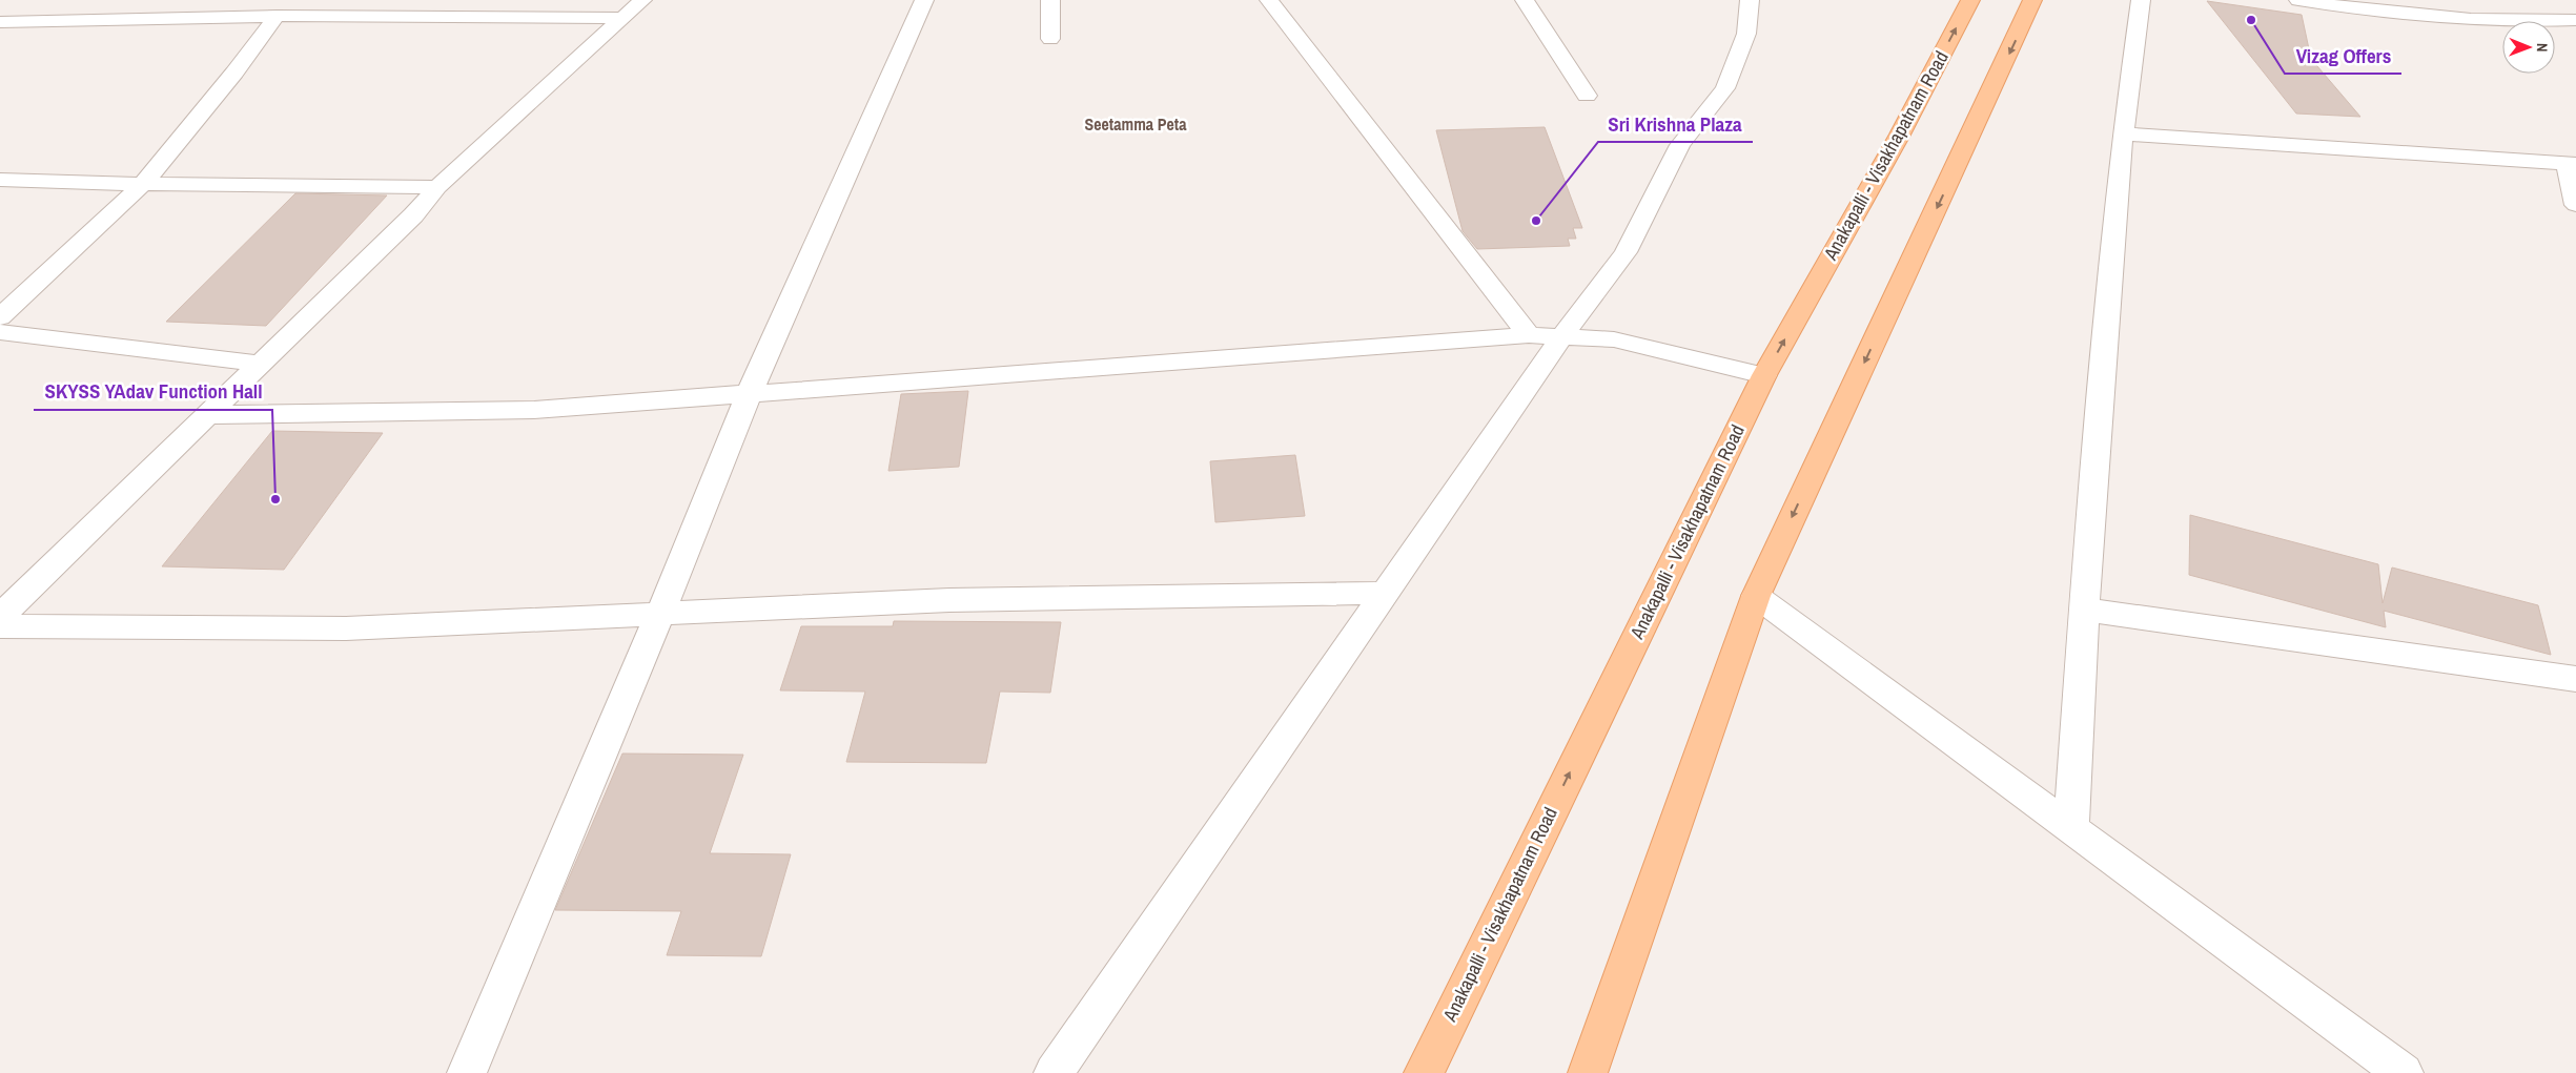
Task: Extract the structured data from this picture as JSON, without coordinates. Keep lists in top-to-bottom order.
{
  "streets": {
    "main road": ["Anakapalli - Visakhapatnam Road"]
  },
  "districts": ["Seetamma Peta"],
  "places": ["Vizag Offers", "Sri Krishna Plaza", "SKYSS YAdav Function Hall"],
  "north": "right"
}
